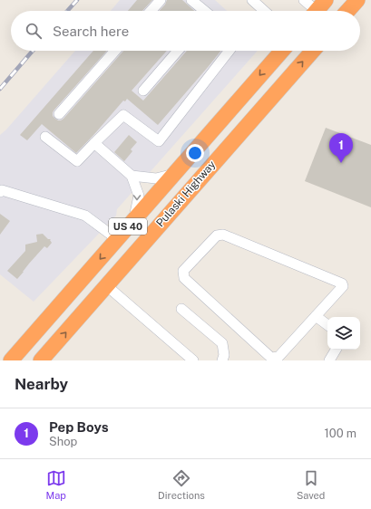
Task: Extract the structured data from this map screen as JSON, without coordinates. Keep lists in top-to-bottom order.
{
  "streets": {
    "highway": ["Pulaski Highway", "US 40"]
  },
  "page": {
    "search": "Search here",
    "pins": "1",
    "heading": "Nearby",
    "list": [
      {
        "mark": "1",
        "name": "Pep Boys",
        "note": "Shop",
        "value": "100 m"
      }
    ],
    "nav": ["Map", "Directions", "Saved"]
  }
}
